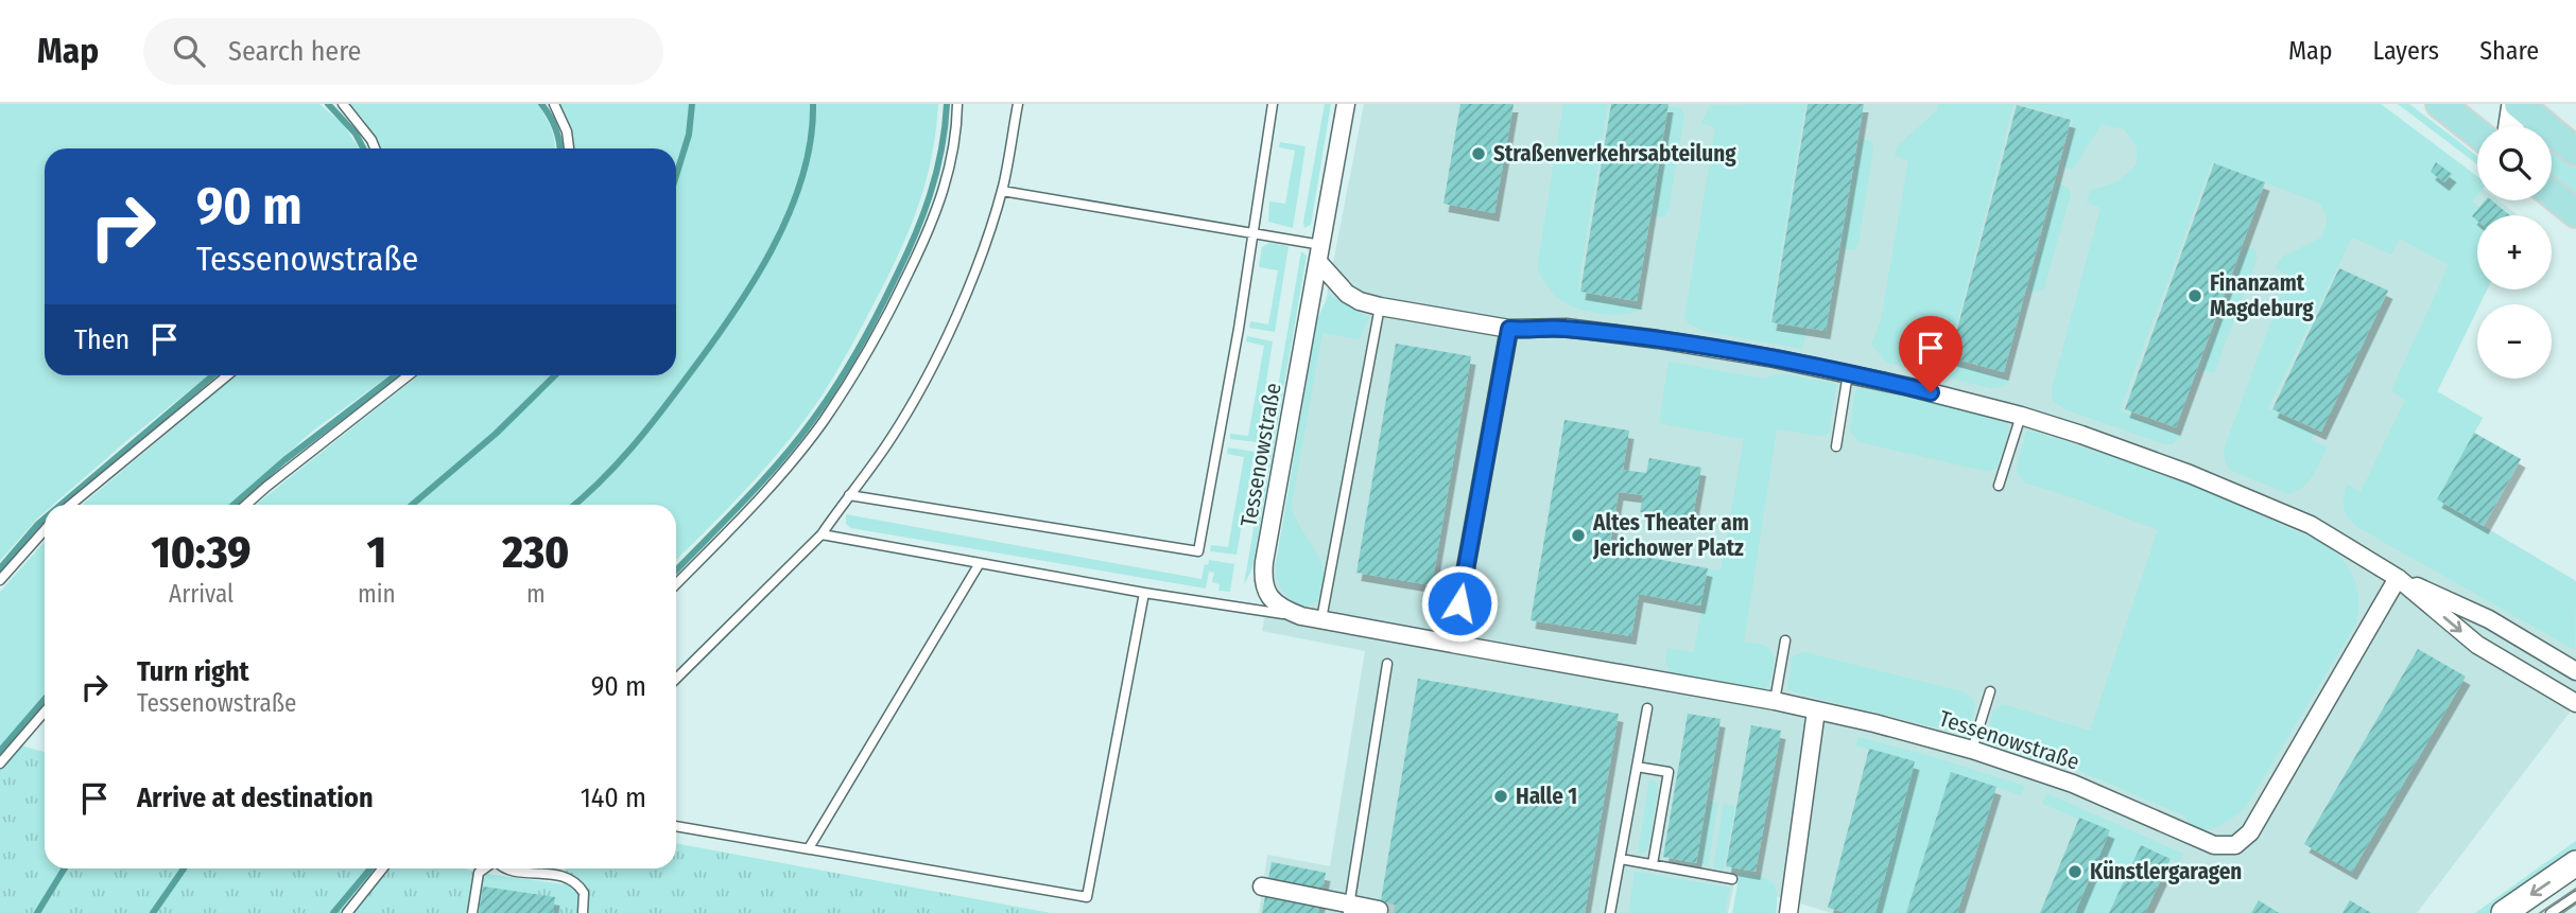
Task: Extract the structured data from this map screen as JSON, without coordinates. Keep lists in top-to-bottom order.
{
  "streets": {
    "street": ["Tessenowstraße"]
  },
  "places": [
    "Straßenverkehrsabteilung",
    "Finanzamt Magdeburg",
    "Altes Theater am Jerichower Platz",
    "Halle 1",
    "Künstlergaragen"
  ],
  "page": {
    "header": "Map",
    "search": "Search here",
    "nav": ["Map", "Layers", "Share"],
    "map_buttons": ["+", "−"],
    "turn": ["90 m", "Tessenowstraße"],
    "then": "Then",
    "eta": [
      "10:39",
      "Arrival",
      "1",
      "min",
      "230",
      "m"
    ],
    "list": [
      {
        "name": "Turn right",
        "note": "Tessenowstraße",
        "value": "90 m"
      },
      {
        "name": "Arrive at destination",
        "value": "140 m"
      }
    ]
  }
}
